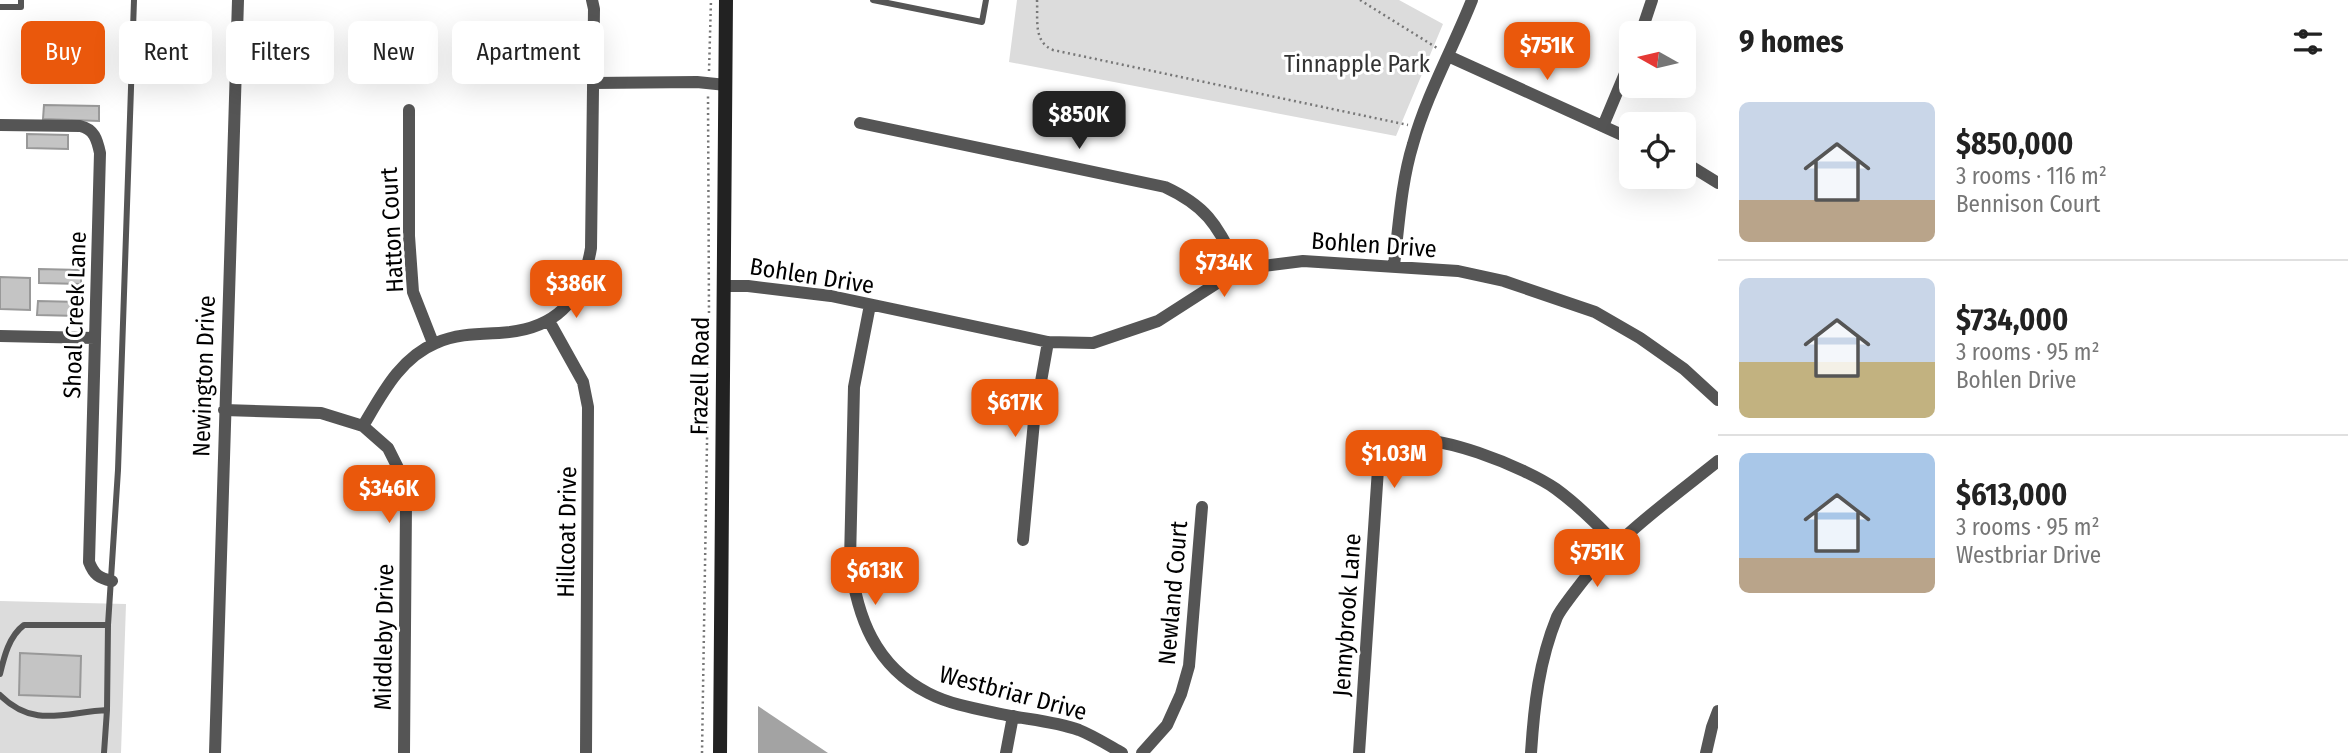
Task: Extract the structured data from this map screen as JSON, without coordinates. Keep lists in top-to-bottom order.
{
  "streets": {
    "street": [
      "Hatton Court",
      "Bohlen Drive",
      "Shoal Creek Lane",
      "Newington Drive",
      "Frazell Road",
      "Hillcoat Drive",
      "Newland Court",
      "Jennybrook Lane",
      "Middleby Drive",
      "Westbriar Drive"
    ]
  },
  "crossings": [
    ["Bohlen Drive", "Frazell Road"],
    ["Bohlen Drive", "Westbriar Drive"],
    ["Newington Drive", "Middleby Drive"]
  ],
  "parks": ["Tinnapple Park"],
  "north": "left",
  "page": {
    "heading": "9 homes",
    "chip": [
      "Buy",
      "Rent",
      "Filters",
      "New",
      "Apartment"
    ],
    "price": [
      "$751K",
      "$850K",
      "$734K",
      "$386K",
      "$617K",
      "$1.03M",
      "$346K",
      "$751K",
      "$613K"
    ],
    "list": [
      {
        "name": "$850,000",
        "note": "3 rooms · 116 m² · Bennison Court"
      },
      {
        "name": "$734,000",
        "note": "3 rooms · 95 m² · Bohlen Drive"
      },
      {
        "name": "$613,000",
        "note": "3 rooms · 95 m² · Westbriar Drive"
      }
    ]
  }
}
